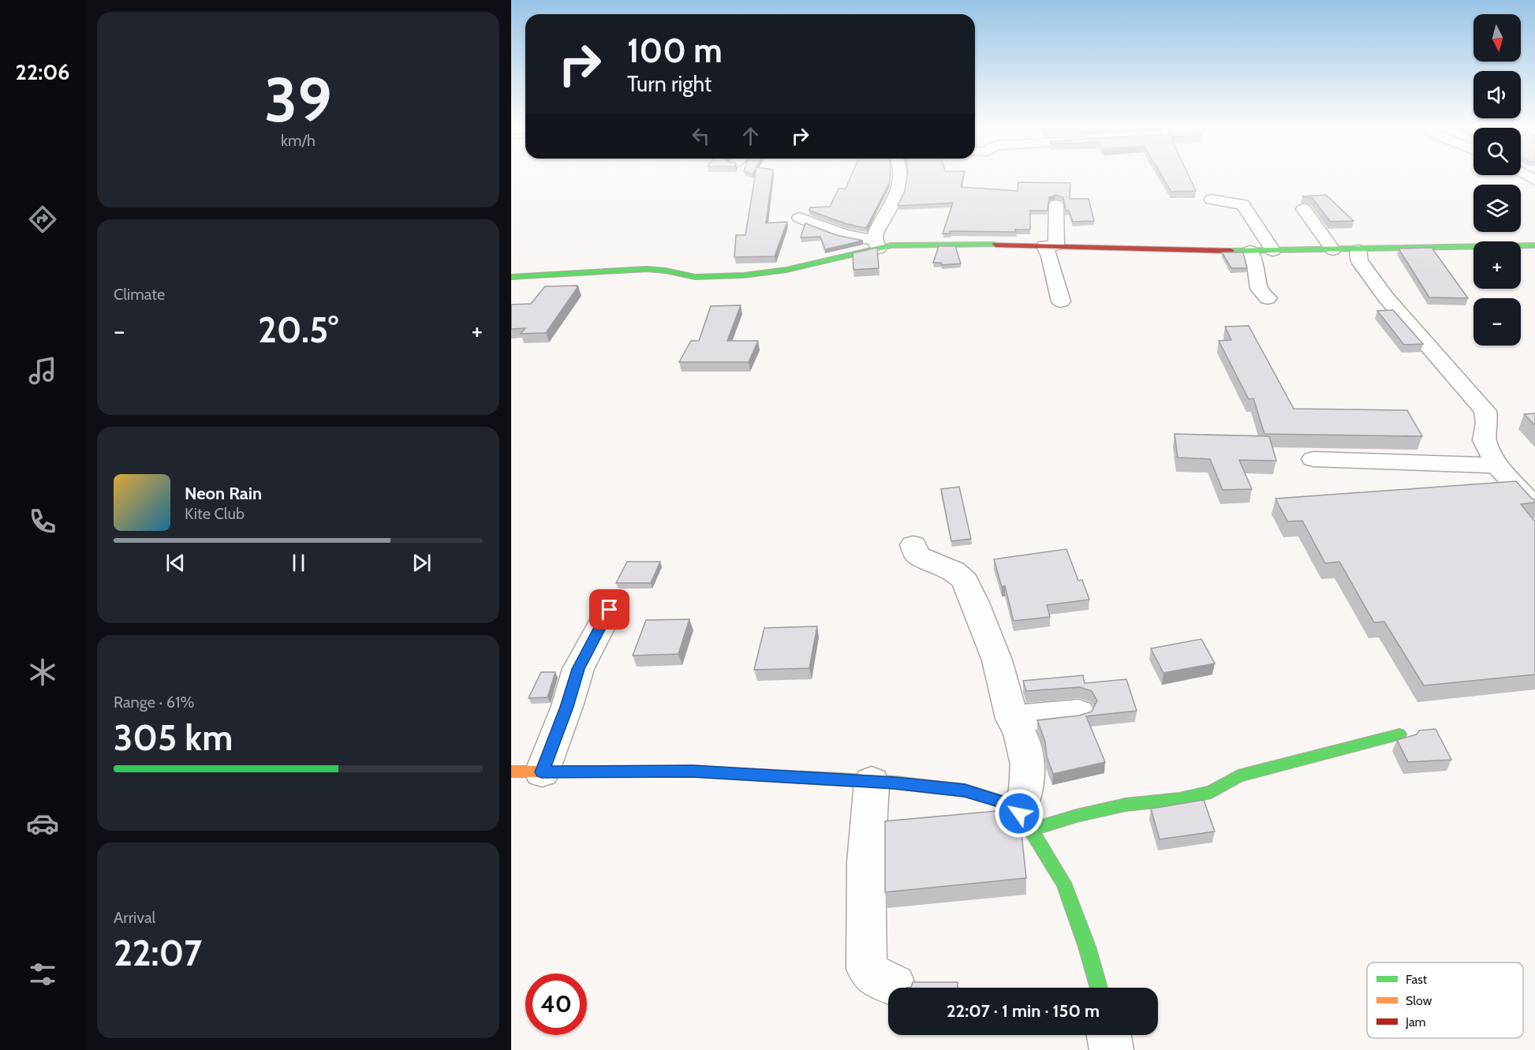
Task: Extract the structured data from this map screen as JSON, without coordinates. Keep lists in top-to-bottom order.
{
  "legend": ["Fast", "Slow", "Jam"],
  "north": "bottom",
  "page": {
    "tabs": "22:06",
    "tile": [
      ["39", "km/h"],
      "Climate",
      ["Range · 61%", "305 km"],
      ["Arrival", "22:07"]
    ],
    "map_buttons": ["+", "−"],
    "turn": ["100 m", "Turn right"],
    "heat": ["−", "20.5°", "+"],
    "song": ["Neon Rain", "Kite Club"],
    "limit": "40",
    "trip": "22:07 · 1 min · 150 m"
  }
}
